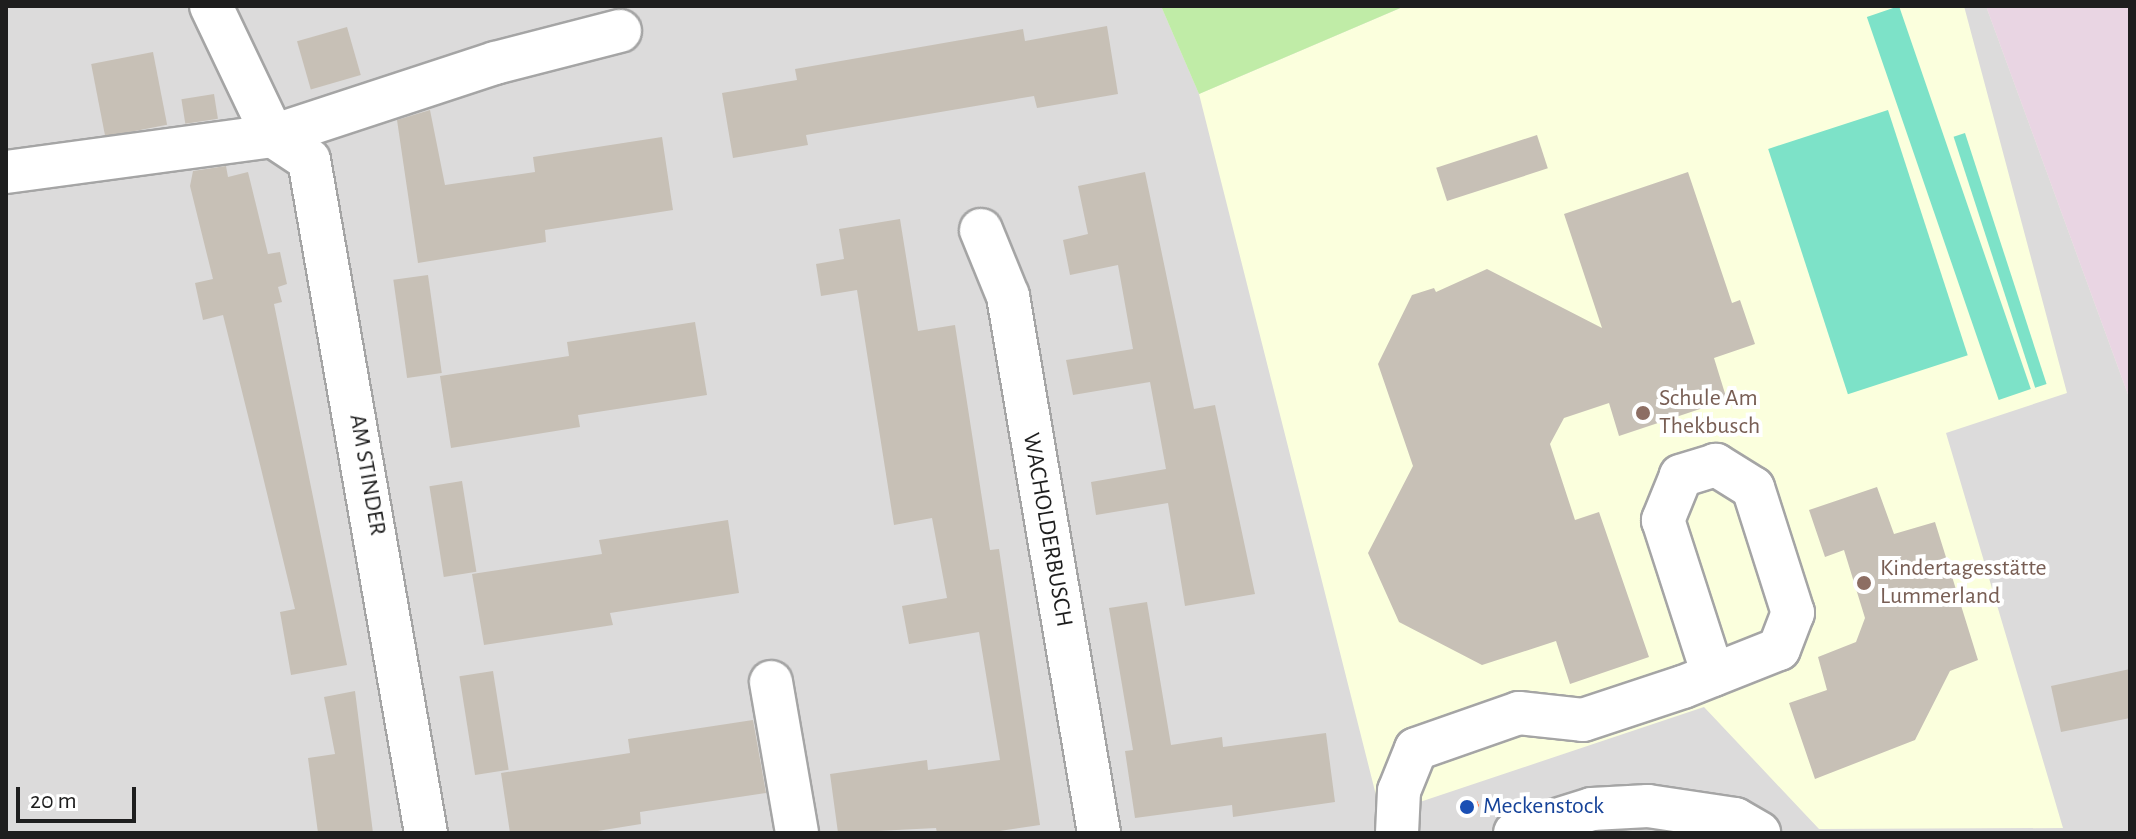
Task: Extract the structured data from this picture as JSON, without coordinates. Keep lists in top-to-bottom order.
{
  "streets": {
    "street": ["AM STINDER", "WACHOLDERBUSCH"]
  },
  "places": ["Schule Am Thekbusch", "Kindertagesstätte Lummerland", "Meckenstock"],
  "scale_bar": "20 m"
}
